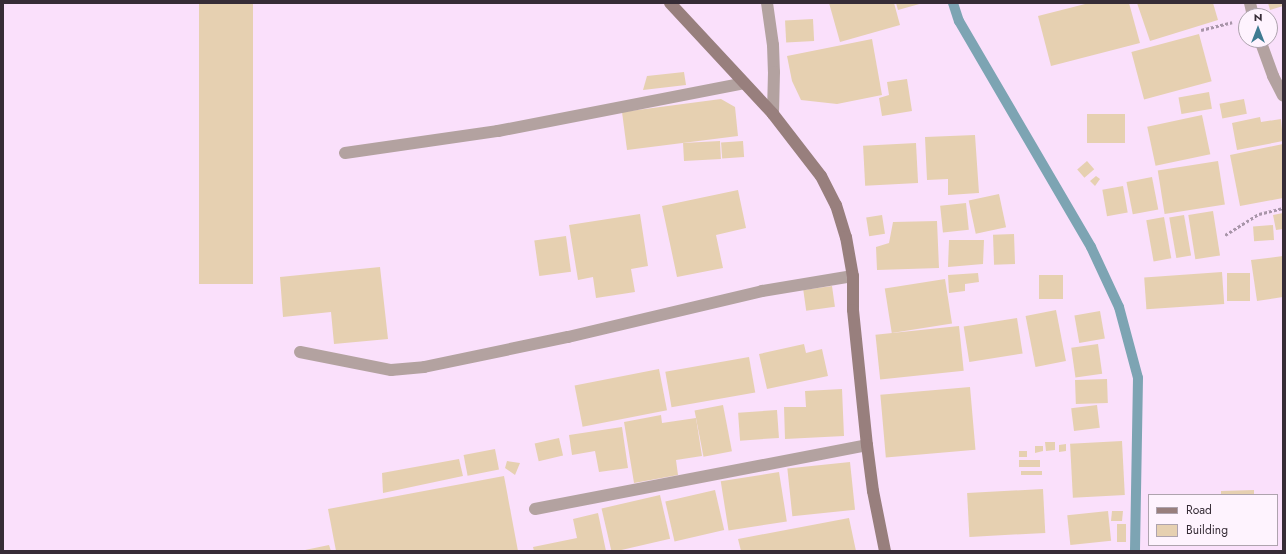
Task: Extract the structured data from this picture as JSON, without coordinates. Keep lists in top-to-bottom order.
{
  "legend": ["Road", "Building"],
  "north": "top"
}
